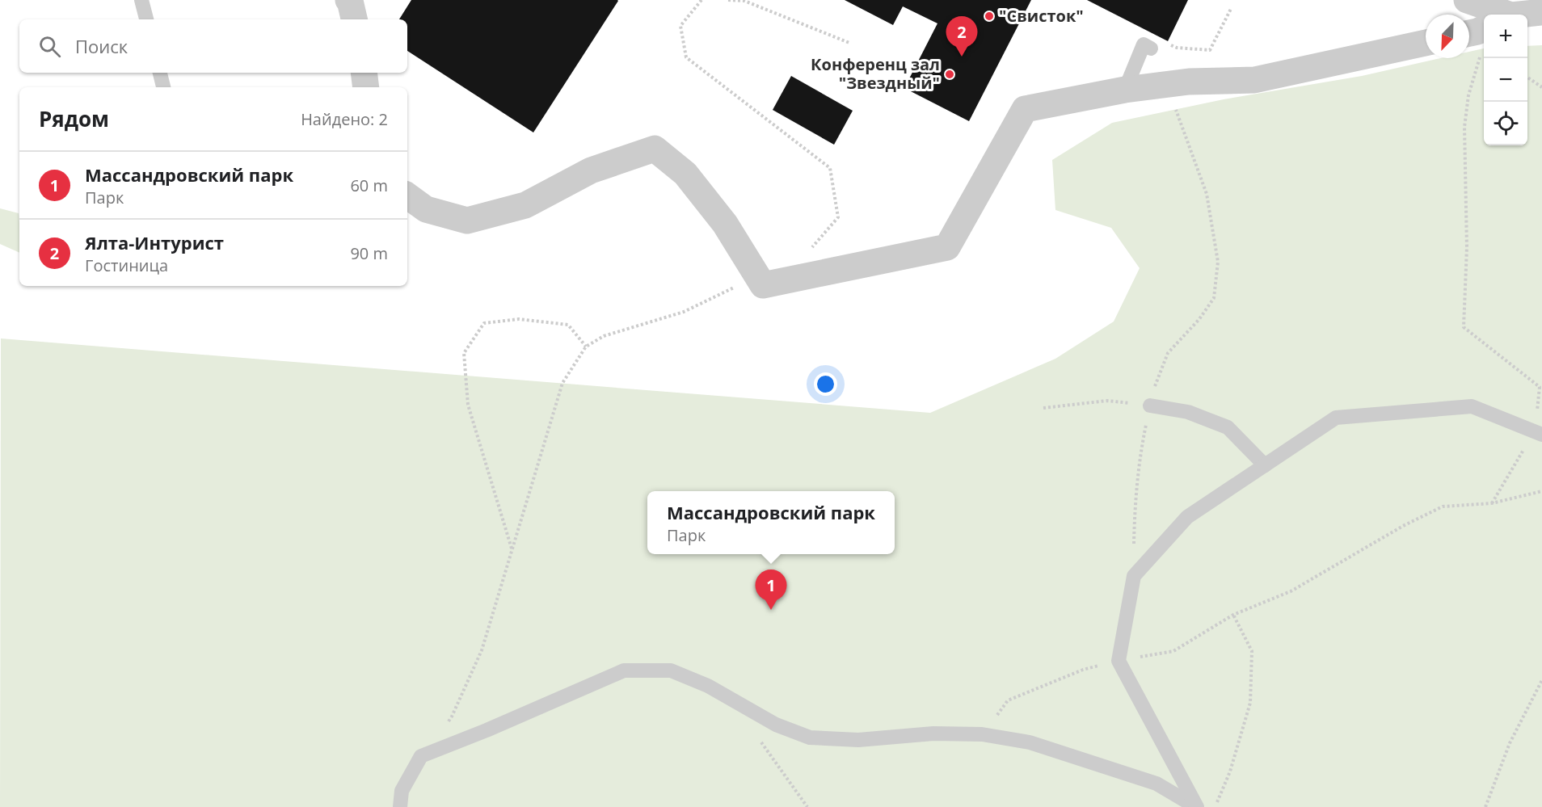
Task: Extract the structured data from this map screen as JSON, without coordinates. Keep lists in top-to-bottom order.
{
  "places": ["\"Свисток\"", "Конференц зал \"Звездный\""],
  "north": "bottom left",
  "page": {
    "map_buttons": ["+", "−"],
    "pins": ["2", "1"],
    "search": "Поиск",
    "heading": ["Рядом", "Найдено: 2"],
    "list": [
      {
        "mark": "1",
        "name": "Массандровский парк",
        "note": "Парк",
        "value": "60 m"
      },
      {
        "mark": "2",
        "name": "Ялта-Интурист",
        "note": "Гостиница",
        "value": "90 m"
      }
    ],
    "popup": ["Массандровский парк", "Парк"]
  }
}
